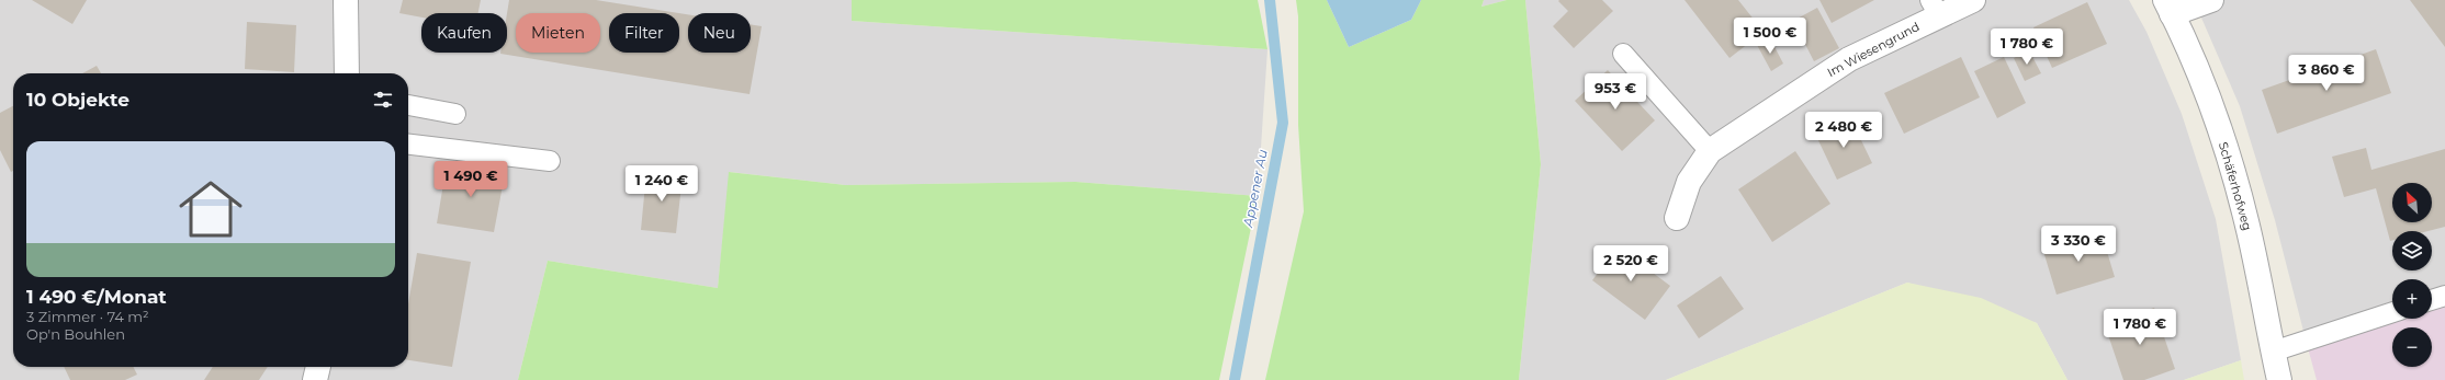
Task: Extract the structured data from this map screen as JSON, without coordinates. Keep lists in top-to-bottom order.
{
  "streets": {
    "street": ["Im Wiesengrund", "Schäferhofweg"]
  },
  "water": ["Appener Au"],
  "north": "top left",
  "page": {
    "chip": [
      "Kaufen",
      "Mieten",
      "Filter",
      "Neu"
    ],
    "price": [
      "1 500 €",
      "1 780 €",
      "3 860 €",
      "953 €",
      "2 480 €",
      "1 490 €",
      "1 240 €",
      "3 330 €",
      "2 520 €",
      "1 780 €"
    ],
    "heading": "10 Objekte",
    "list": [
      {
        "name": "1 490 €/Monat",
        "note": "3 Zimmer · 74 m² · Op'n Bouhlen"
      }
    ],
    "map_buttons": ["+", "−"]
  }
}
